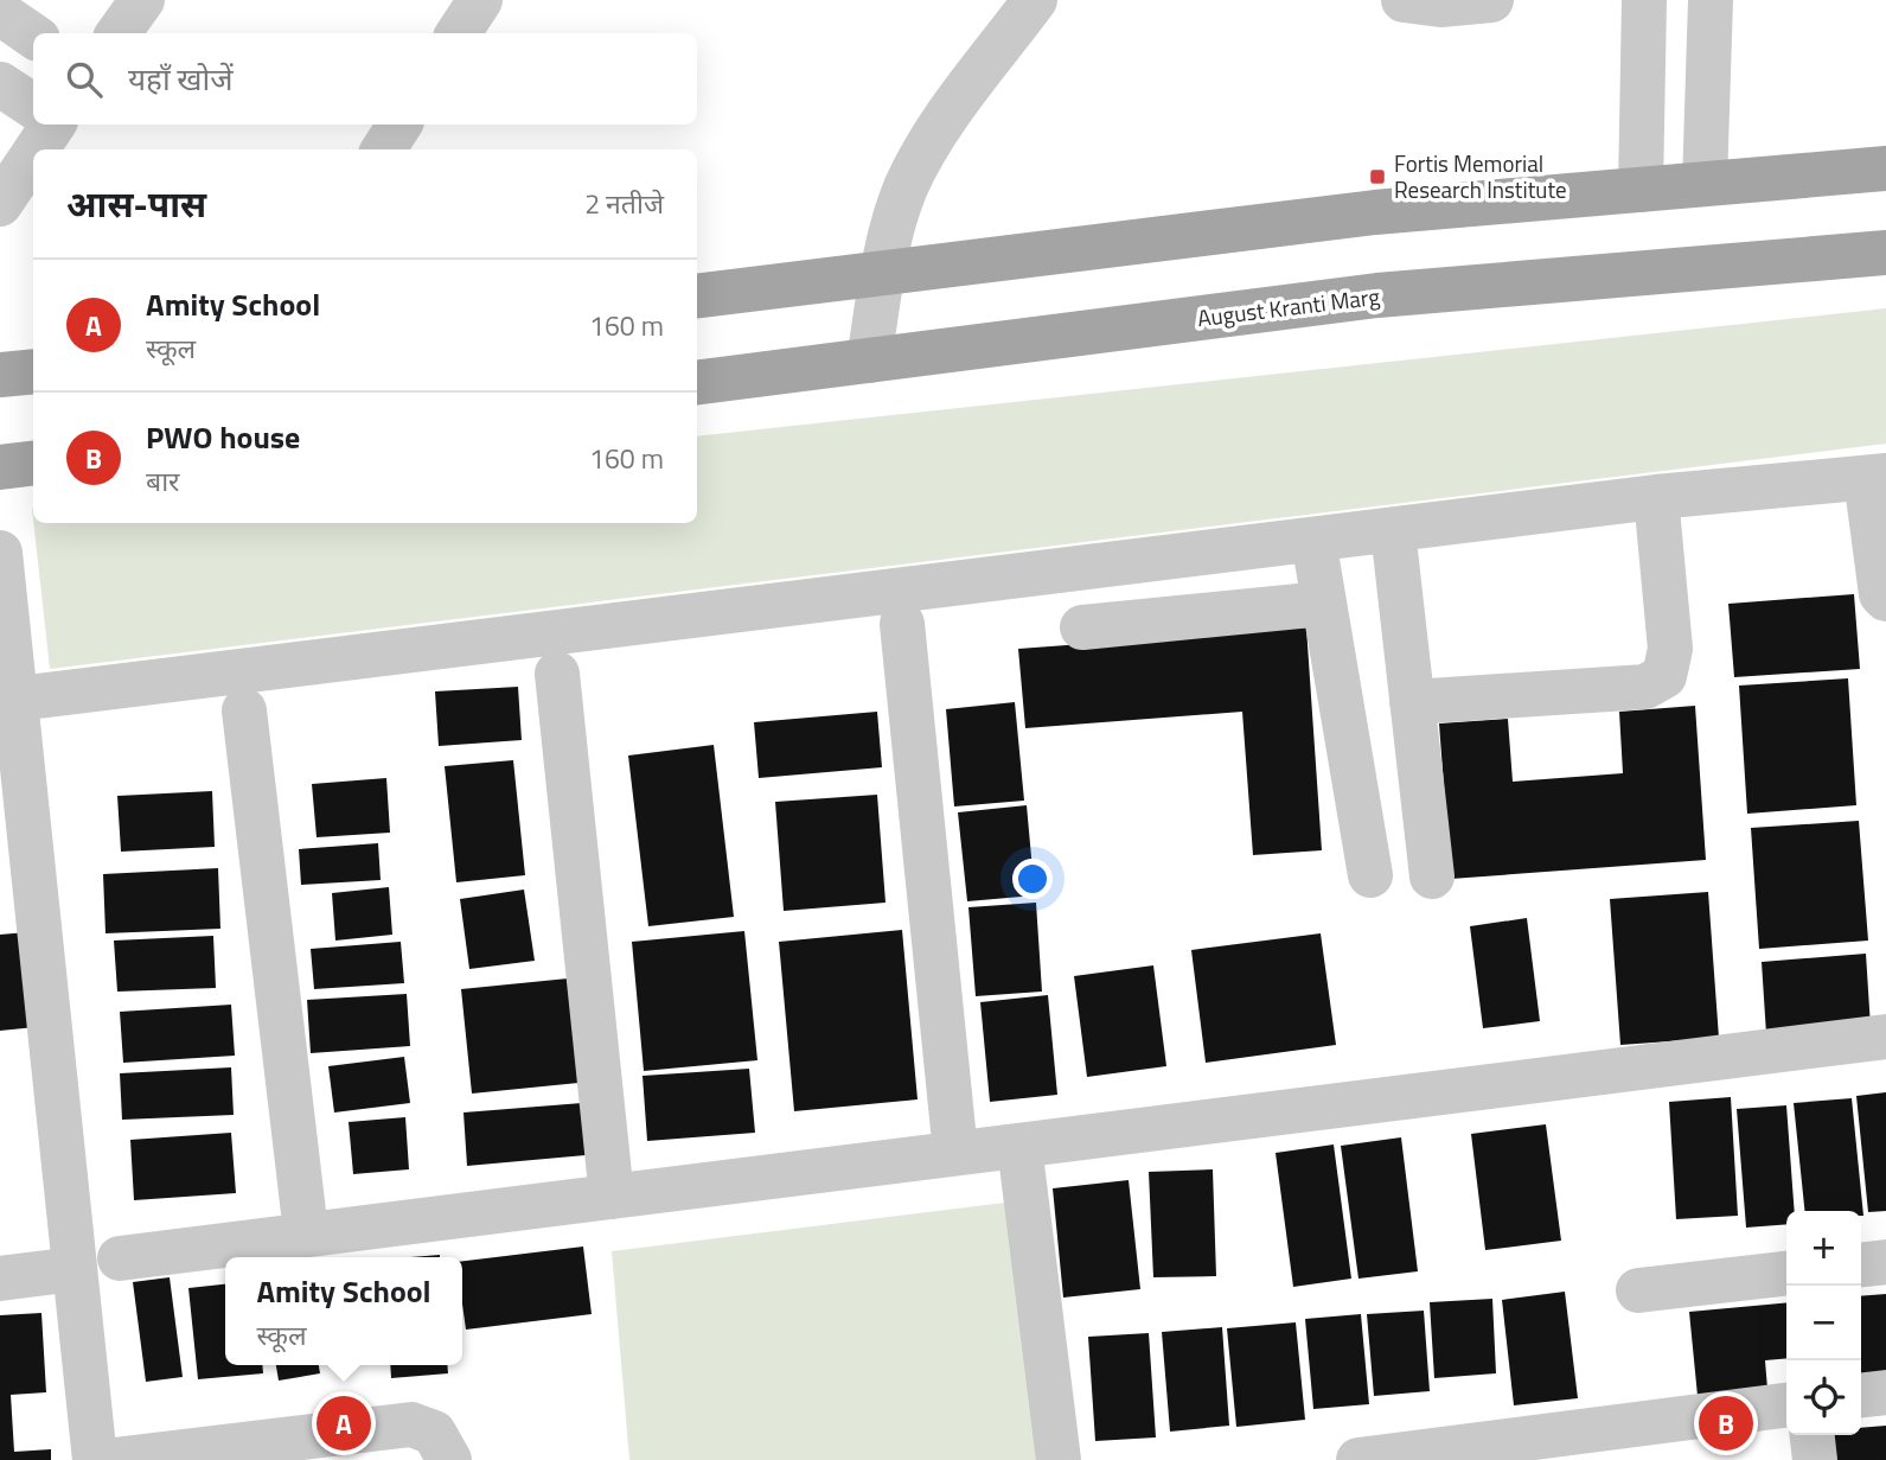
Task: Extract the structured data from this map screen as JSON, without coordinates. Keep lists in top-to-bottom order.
{
  "streets": {
    "main road": ["August Kranti Marg"]
  },
  "places": {
    "transit": ["Fortis Memorial Research Institute"]
  },
  "page": {
    "search": "यहाँ खोजें",
    "heading": ["आस-पास", "2 नतीजे"],
    "list": [
      {
        "mark": "A",
        "name": "Amity School",
        "note": "स्कूल",
        "value": "160 m"
      },
      {
        "mark": "B",
        "name": "PWO house",
        "note": "बार",
        "value": "160 m"
      }
    ],
    "map_buttons": ["+", "−"],
    "popup": ["Amity School", "स्कूल"],
    "pins": ["A", "B"]
  }
}
